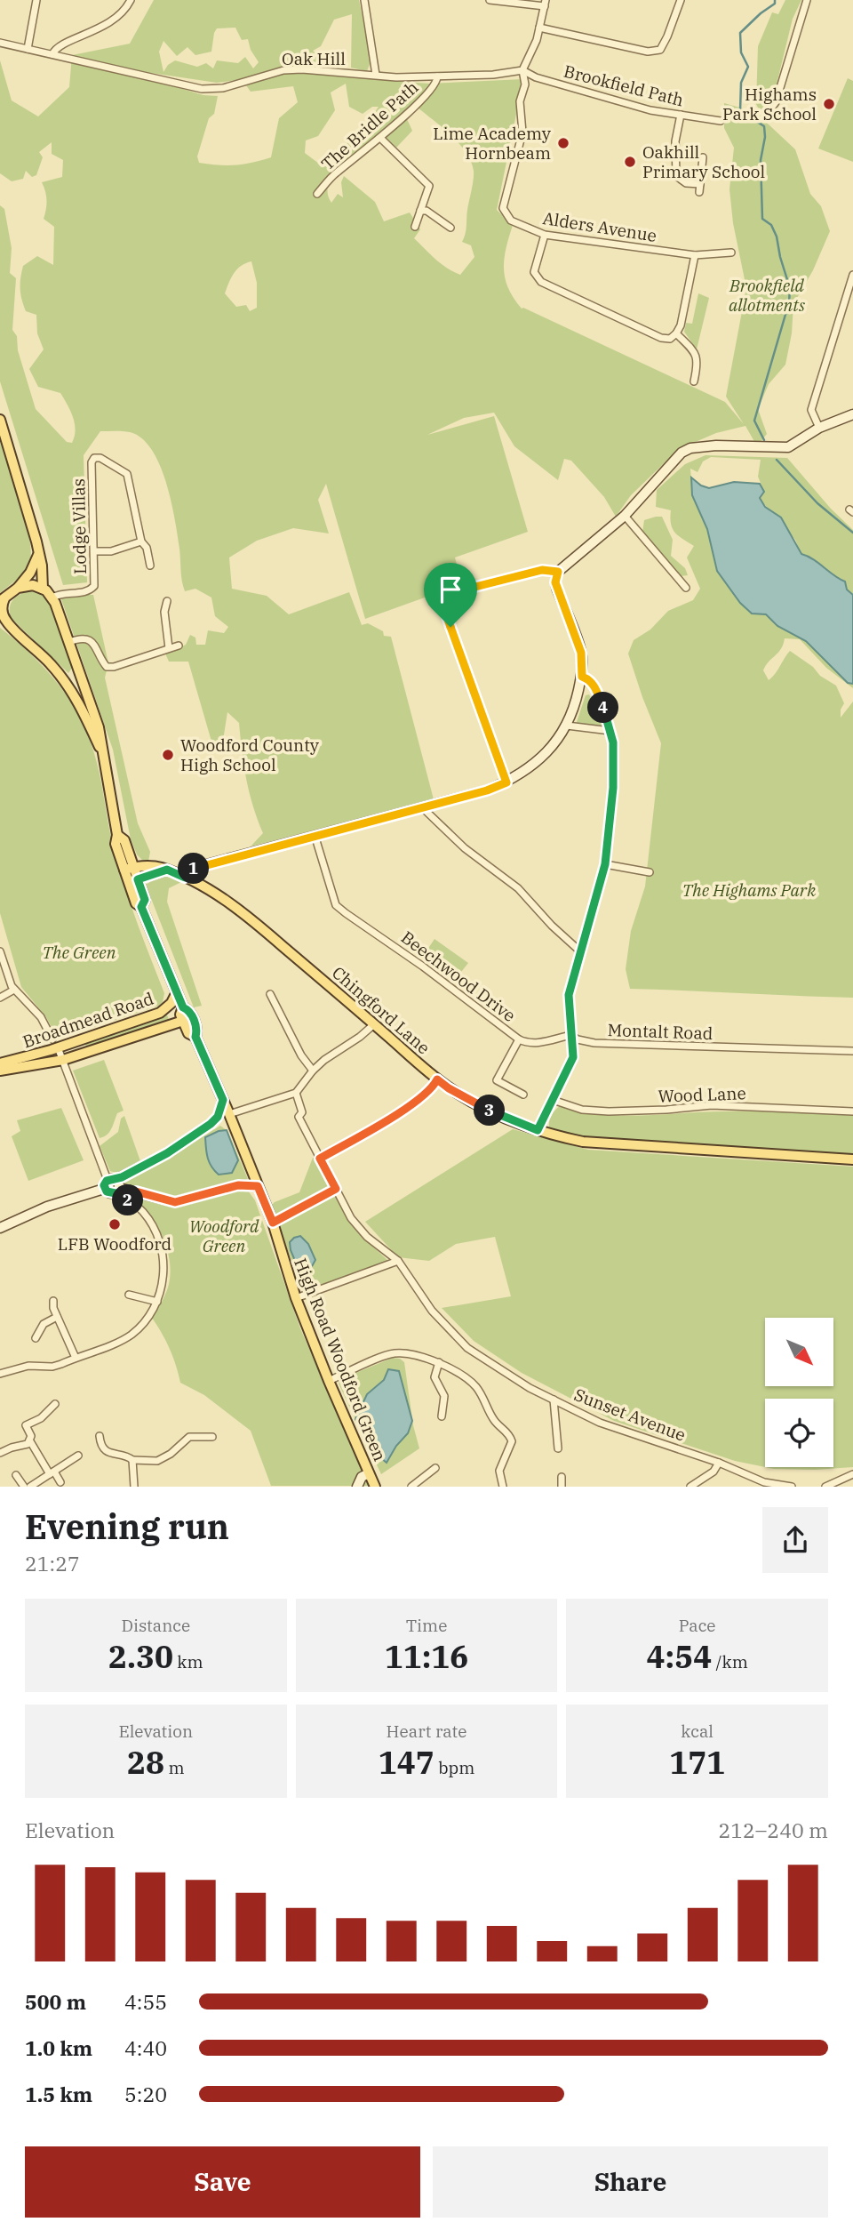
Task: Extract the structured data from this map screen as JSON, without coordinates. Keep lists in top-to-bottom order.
{
  "streets": {
    "main road": ["Chingford Lane", "Broadmead Road", "High Road Woodford Green"],
    "street": [
      "Oak Hill",
      "Brookfield Path",
      "The Bridle Path",
      "Alders Avenue",
      "Lodge Villas",
      "Beechwood Drive",
      "Montalt Road",
      "Wood Lane",
      "Sunset Avenue"
    ]
  },
  "crossings": [
    ["Oak Hill", "Brookfield Path"],
    ["Oak Hill", "The Bridle Path"],
    ["Oak Hill", "Alders Avenue"],
    ["Brookfield Path", "Alders Avenue"],
    ["Beechwood Drive", "Montalt Road"],
    ["Chingford Lane", "High Road Woodford Green"],
    ["Broadmead Road", "High Road Woodford Green"]
  ],
  "parks": [
    "Brookfield allotments",
    "The Highams Park",
    "The Green",
    "Woodford Green"
  ],
  "places": [
    "Highams Park School",
    "Lime Academy Hornbeam",
    "Oakhill Primary School",
    "Woodford County High School",
    "LFB Woodford"
  ],
  "north": "bottom right",
  "page": {
    "pins": [
      "4",
      "1",
      "3",
      "2"
    ],
    "heading": ["Evening run", "21:27"],
    "stats": [
      ["Distance", "2.30 km"],
      ["Time", "11:16"],
      ["Pace", "4:54 /km"],
      ["Elevation", "28 m"],
      ["Heart rate", "147 bpm"],
      ["kcal", "171"]
    ],
    "chart": ["Elevation", "212–240 m"],
    "list": [
      {
        "name": "500 m",
        "note": "4:55"
      },
      {
        "name": "1.0 km",
        "note": "4:40"
      },
      {
        "name": "1.5 km",
        "note": "5:20"
      }
    ],
    "buttons": ["Save", "Share"]
  }
}
